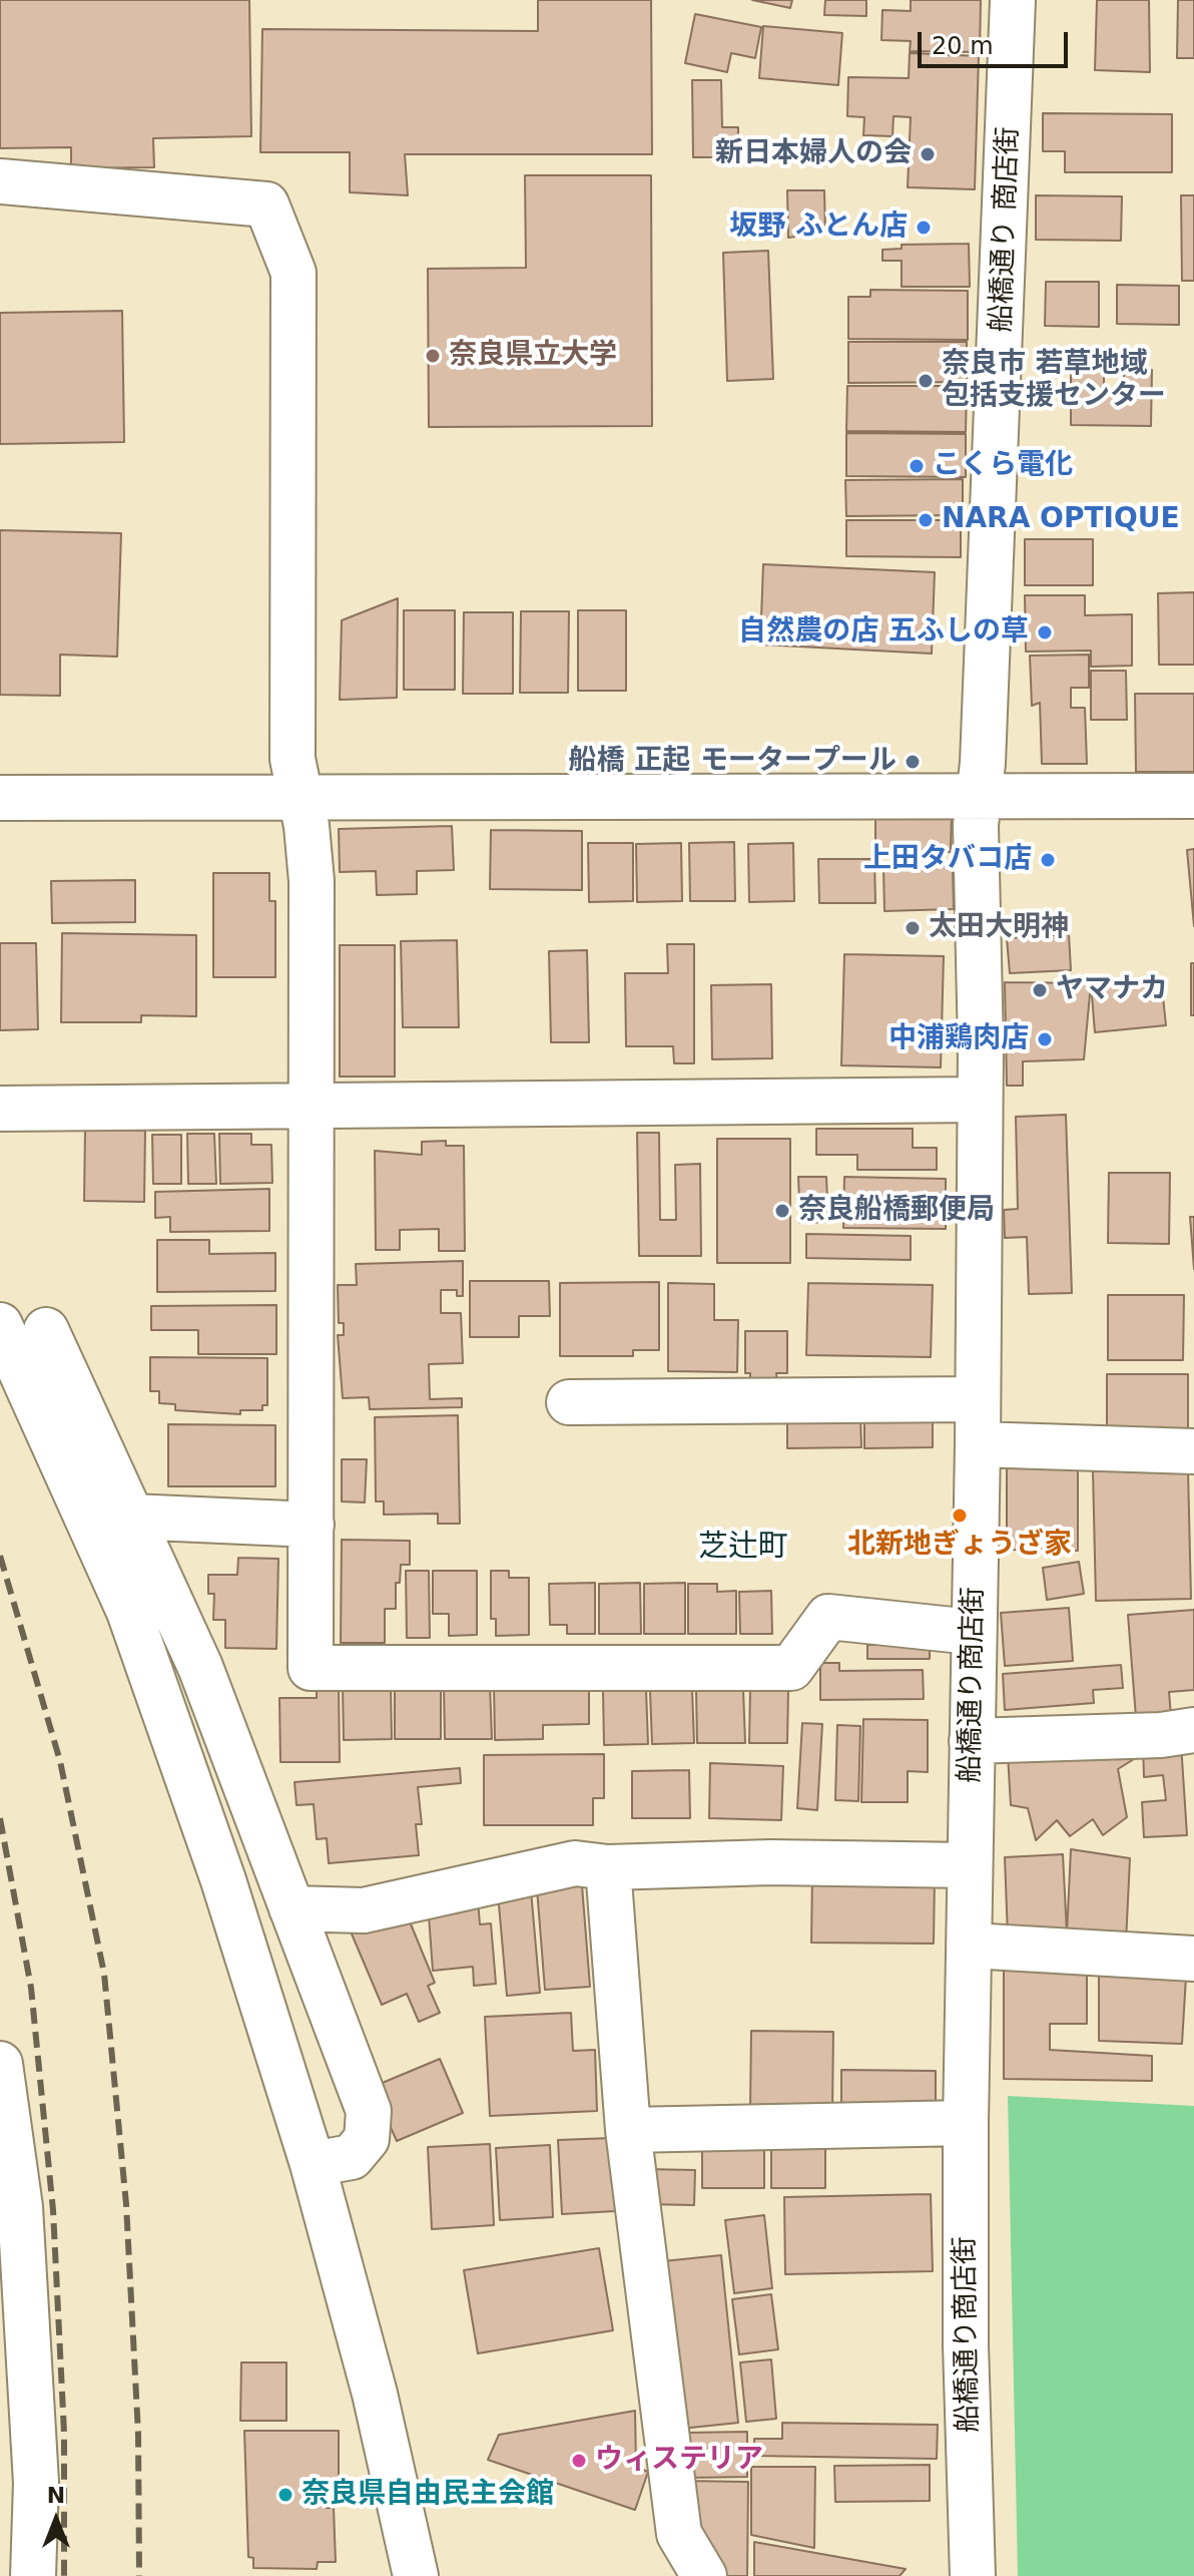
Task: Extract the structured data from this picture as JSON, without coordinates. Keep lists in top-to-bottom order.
{
  "streets": {
    "street": ["船橋通り 商店街", "船橋通り商店街"]
  },
  "crossings": [
    ["船橋通り 商店街", "船橋通り商店街"]
  ],
  "districts": ["芝辻町"],
  "places": [
    "新日本婦人の会",
    "坂野 ふとん店",
    "奈良県立大学",
    "奈良市 若草地域 包括支援センター",
    "こくら電化",
    "NARA OPTIQUE",
    "自然農の店 五ふしの草",
    "船橋 正起 モータープール",
    "上田タバコ店",
    "太田大明神",
    "ヤマナカ",
    "中浦鶏肉店",
    "奈良船橋郵便局",
    "北新地ぎょうざ家",
    "ウィステリア",
    "奈良県自由民主会館"
  ],
  "scale_bar": "20 m",
  "north": "top"
}
